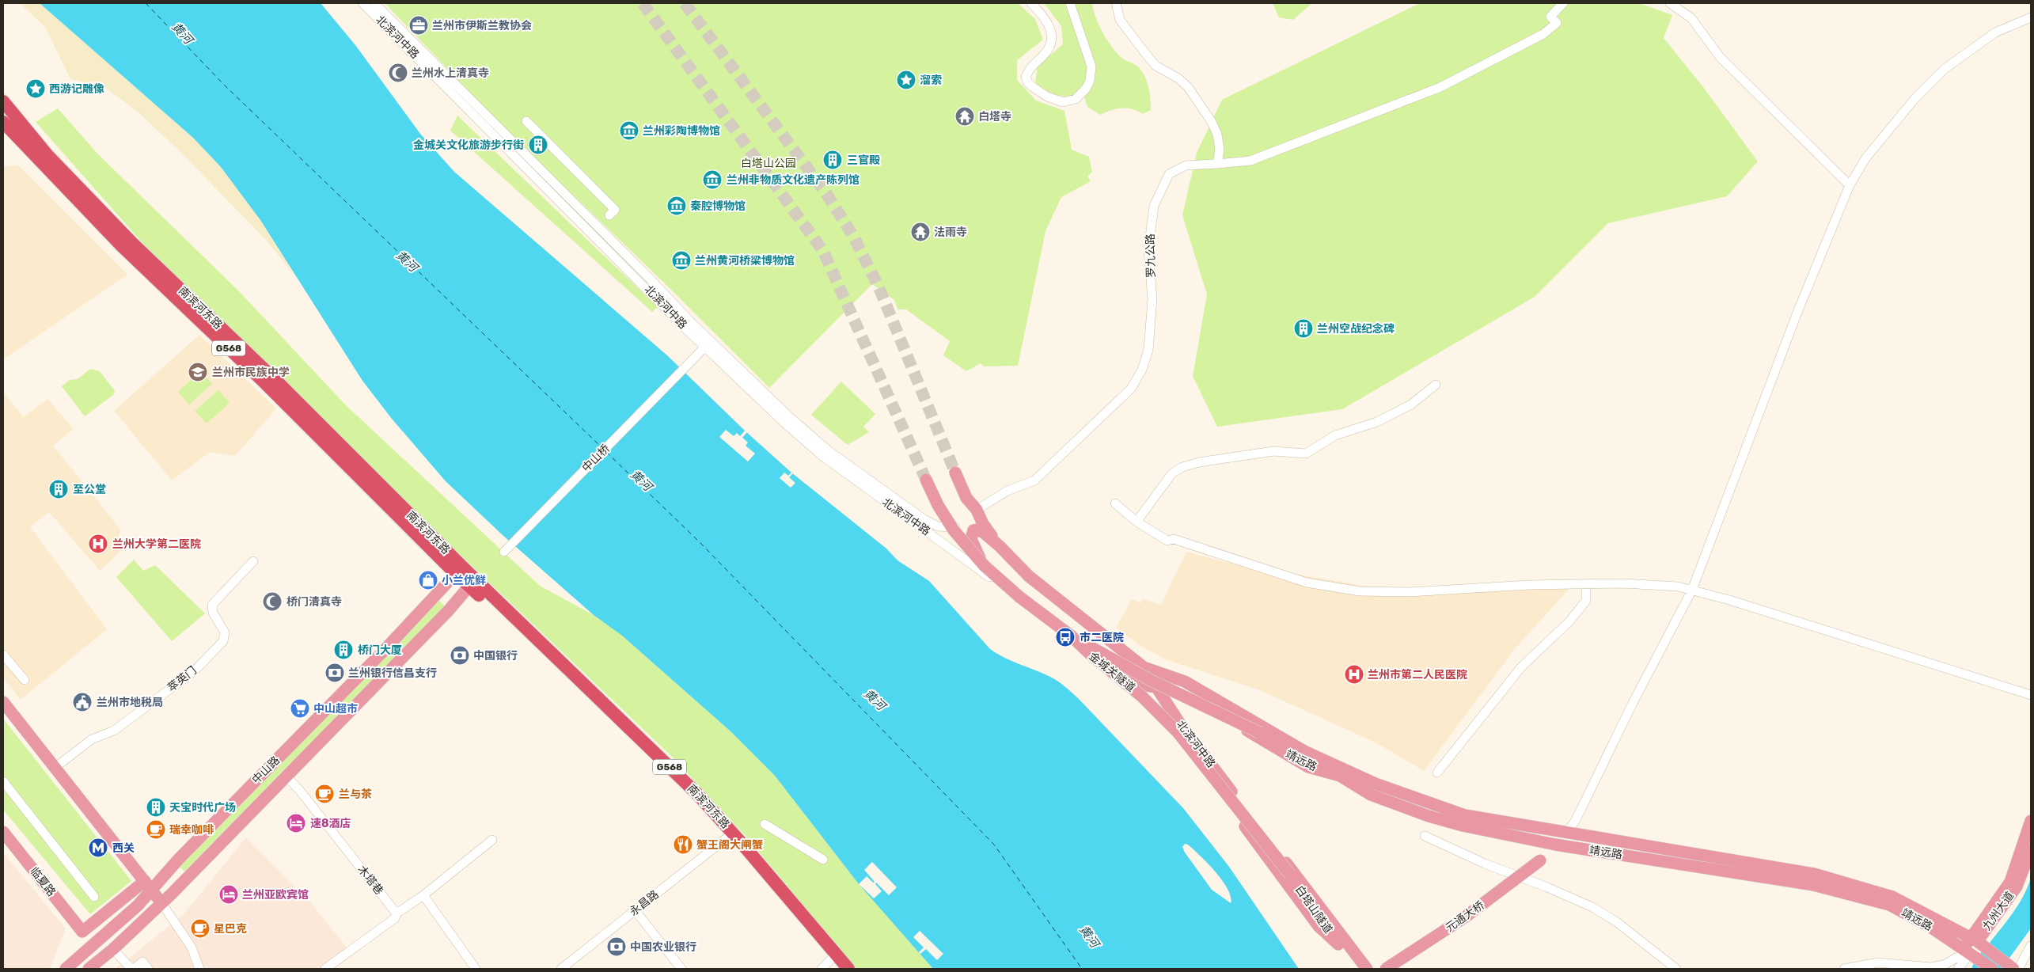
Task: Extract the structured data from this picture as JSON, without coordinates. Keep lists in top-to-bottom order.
{
  "streets": {
    "highway": ["南滨河东路", "G568"],
    "main road": [
      "北滨河中路",
      "金城关隧道",
      "靖远路",
      "中山路",
      "临夏路",
      "白塔山隧道",
      "九州大道",
      "元通大桥"
    ],
    "street": [
      "罗九公路",
      "中山桥",
      "萃英门",
      "木塔巷",
      "永昌路"
    ]
  },
  "crossings": [
    ["北滨河中路", "中山桥"],
    ["北滨河中路", "靖远路"],
    ["南滨河东路", "中山路"],
    ["南滨河东路", "永昌路"],
    ["金城关隧道", "白塔山隧道"],
    ["靖远路", "九州大道"],
    ["靖远路", "元通大桥"],
    ["中山路", "木塔巷"]
  ],
  "water": ["黄河"],
  "parks": ["白塔山公园"],
  "places": {
    "office": ["兰州市伊斯兰教协会"],
    "mosque": ["兰州水上清真寺", "桥门清真寺"],
    "place": ["溜索", "西游记雕像"],
    "temple": ["白塔寺", "法雨寺"],
    "museum": [
      "兰州彩陶博物馆",
      "兰州非物质文化遗产陈列馆",
      "秦腔博物馆",
      "兰州黄河桥梁博物馆"
    ],
    "building": [
      "金城关文化旅游步行街",
      "三官殿",
      "兰州空战纪念碑",
      "至公堂",
      "桥门大厦",
      "天宝时代广场"
    ],
    "school or university": ["兰州市民族中学"],
    "hospital": ["兰州大学第二医院", "兰州市第二人民医院"],
    "shop": ["小兰优鲜"],
    "bus stop": ["市二医院"],
    "bank": ["中国银行", "兰州银行信昌支行", "中国农业银行"],
    "public building": ["兰州市地税局"],
    "supermarket": ["中山超市"],
    "cafe": ["兰与茶", "瑞幸咖啡", "星巴克"],
    "hotel": ["速8酒店", "兰州亚欧宾馆"],
    "restaurant": ["蟹王阁大闸蟹"],
    "metro station": ["西关"]
  }
}
